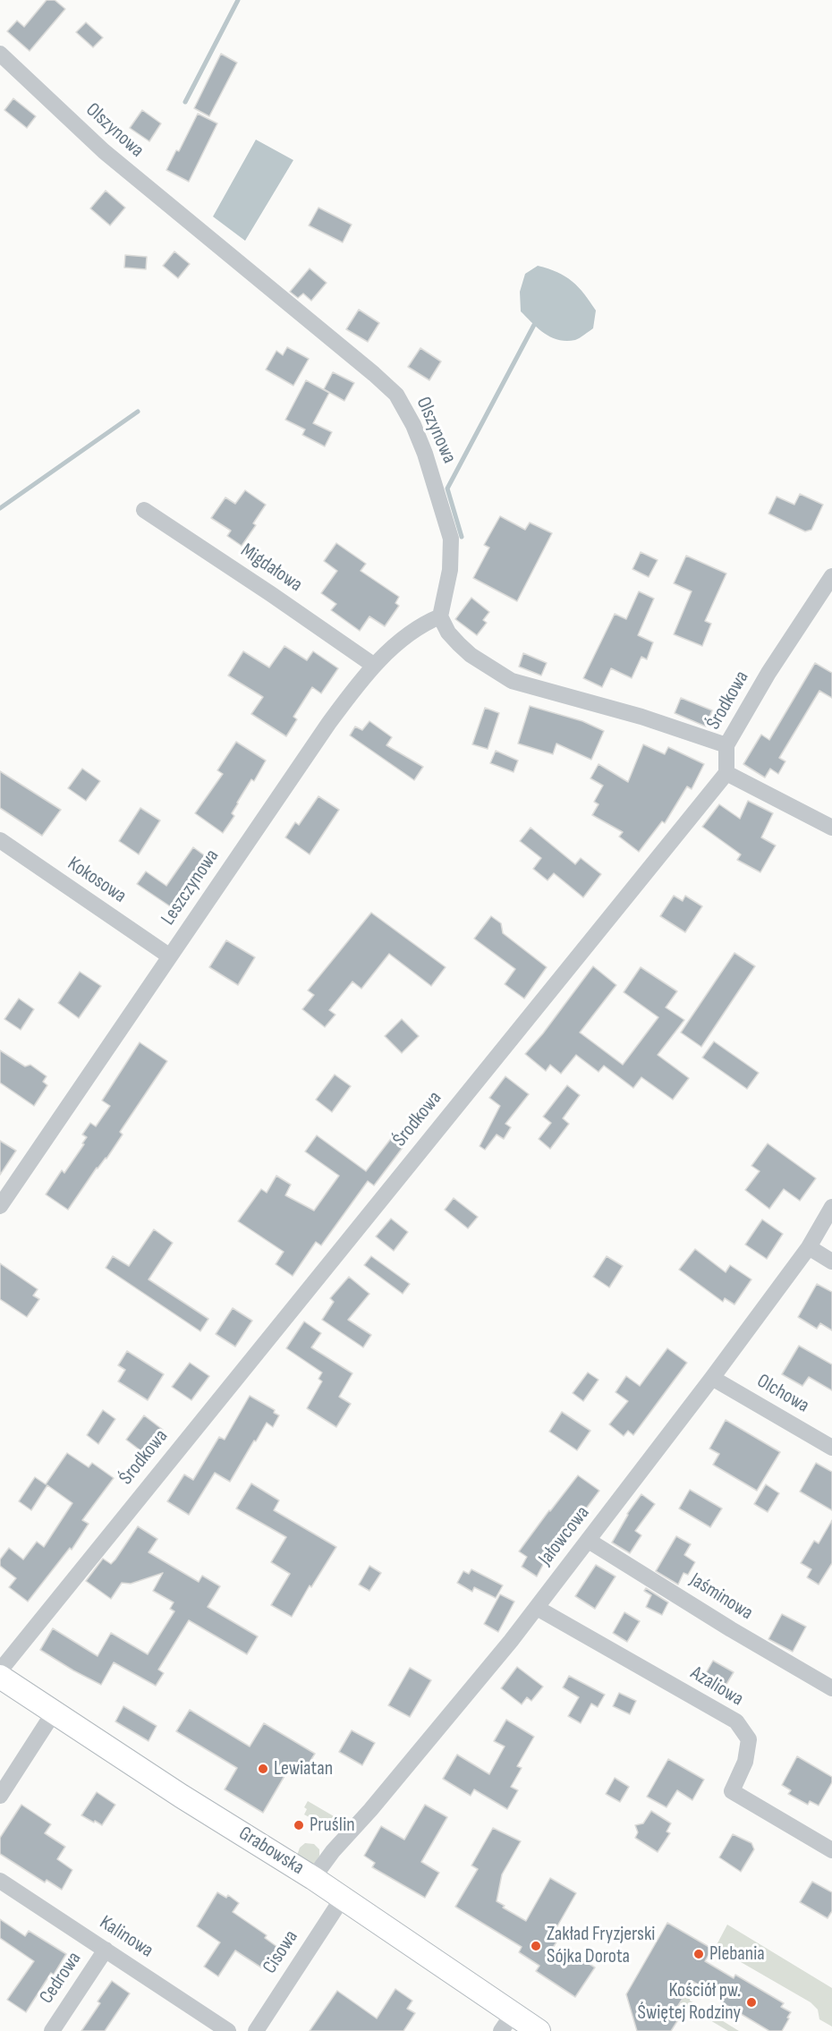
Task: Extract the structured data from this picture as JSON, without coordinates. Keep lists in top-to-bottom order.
{
  "streets": {
    "street": [
      "Olszynowa",
      "Migdałowa",
      "Środkowa",
      "Kokosowa",
      "Leszczynowa",
      "Olchowa",
      "Jałowcowa",
      "Jaśminowa",
      "Azaliowa",
      "Grabowska",
      "Kalinowa",
      "Cisowa",
      "Cedrowa"
    ]
  },
  "crossings": [
    ["Olszynowa", "Leszczynowa"],
    ["Migdałowa", "Leszczynowa"],
    ["Kokosowa", "Leszczynowa"],
    ["Olchowa", "Jałowcowa"],
    ["Jałowcowa", "Jaśminowa"],
    ["Jałowcowa", "Azaliowa"],
    ["Jałowcowa", "Grabowska"],
    ["Grabowska", "Cisowa"],
    ["Kalinowa", "Cedrowa"]
  ],
  "places": [
    "Lewiatan",
    "Pruślin",
    "Zakład Fryzjerski Sójka Dorota",
    "Plebania",
    "Kościół pw. Świętej Rodziny"
  ]
}
